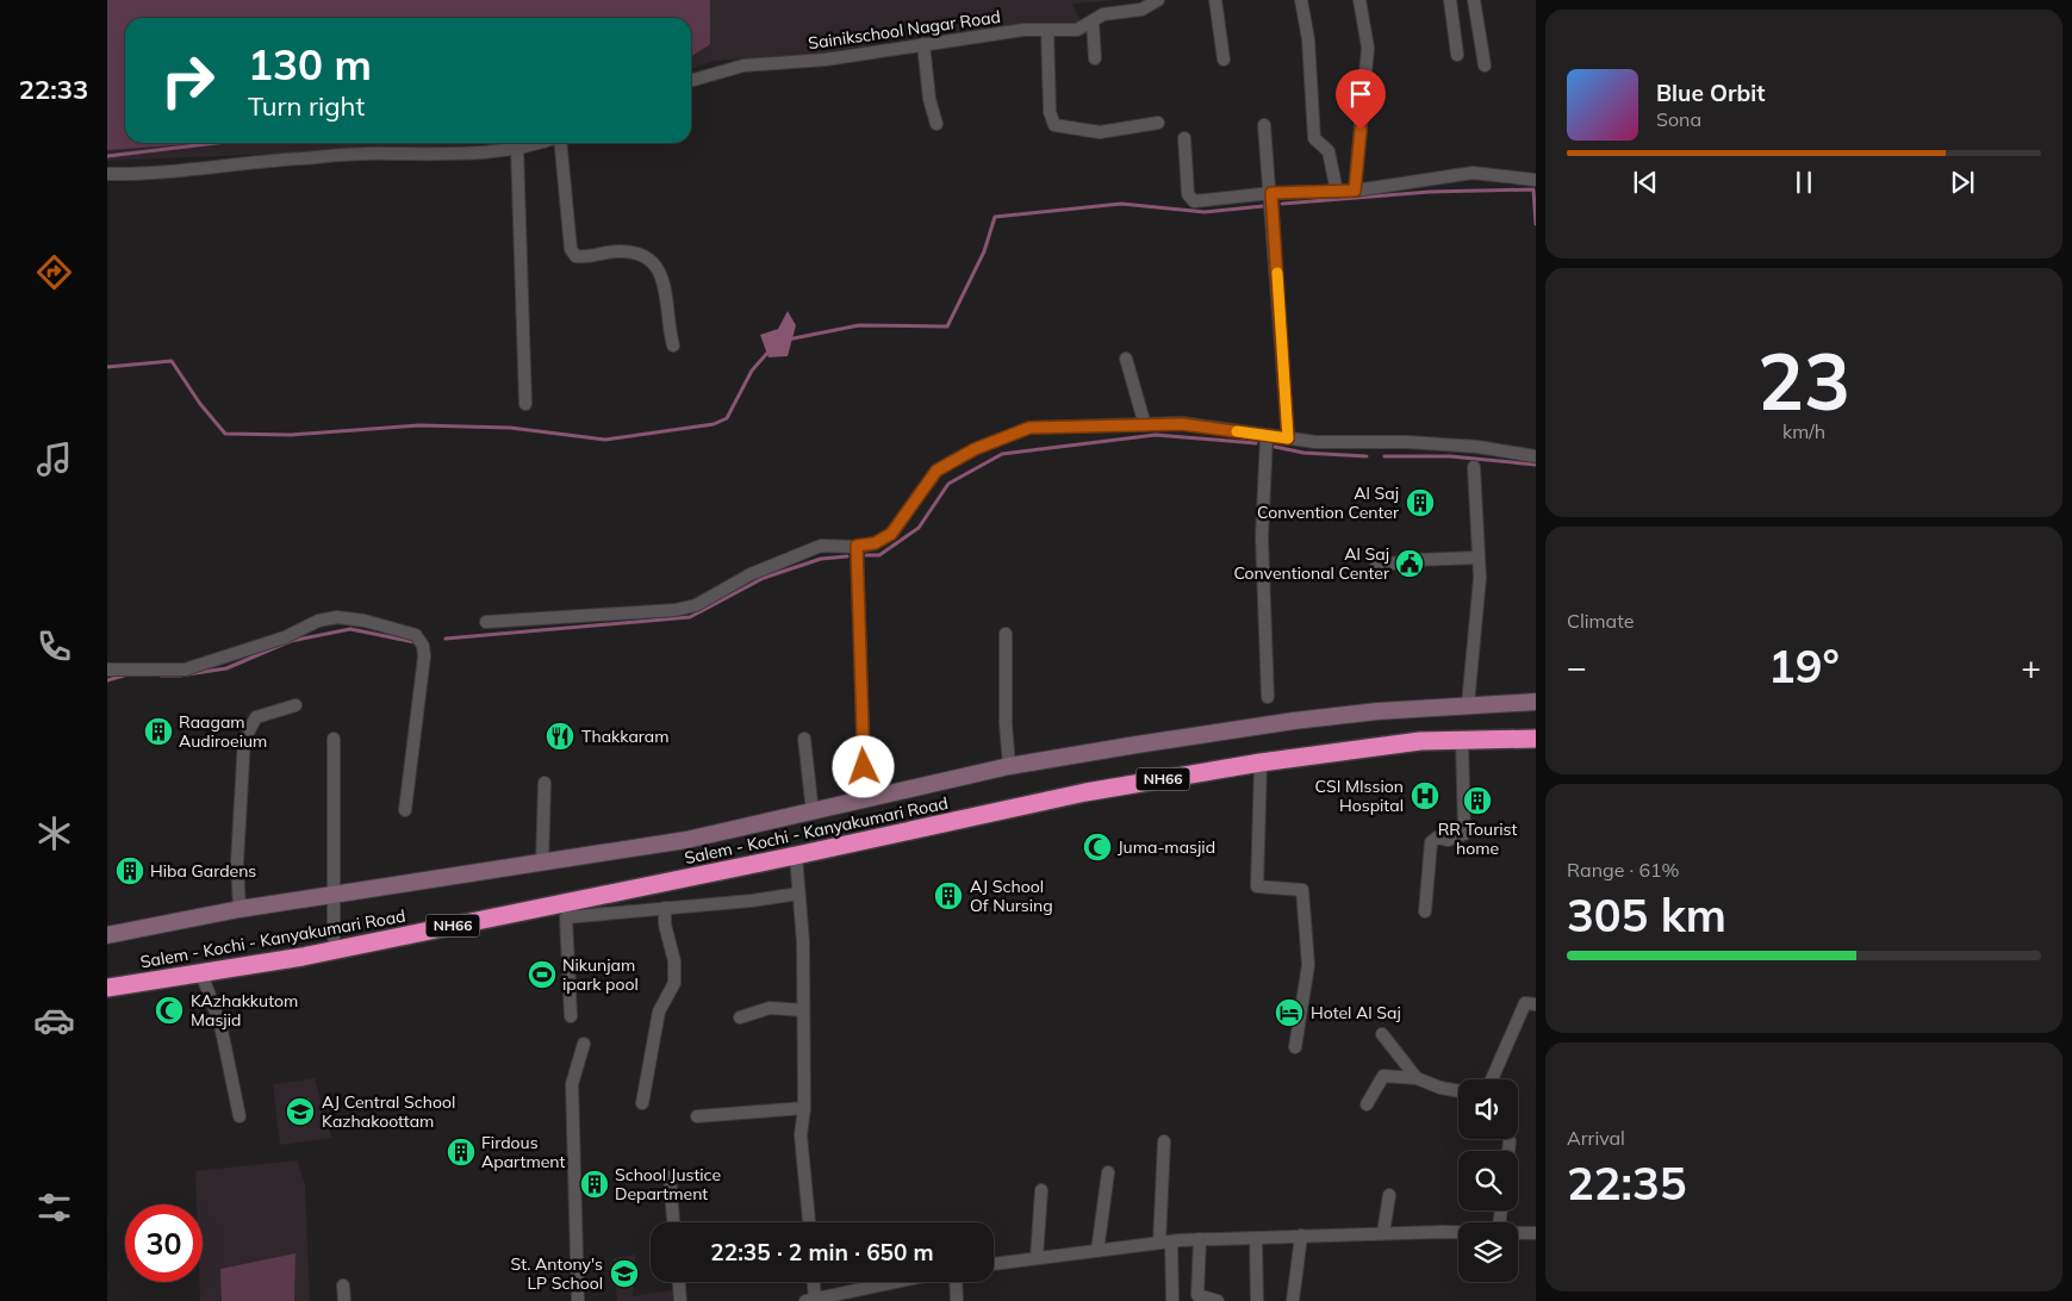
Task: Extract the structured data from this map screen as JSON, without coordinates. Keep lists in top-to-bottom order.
{
  "streets": {
    "highway": ["NH66", "Salem - Kochi - Kanyakumari Road"],
    "street": ["Sainikschool Nagar Road"]
  },
  "places": {
    "building": [
      "Al Saj Convention Center",
      "Raagam Audiroeium",
      "RR Tourist home",
      "Hiba Gardens",
      "AJ School Of Nursing",
      "Firdous Apartment",
      "School Justice Department"
    ],
    "public building": ["Al Saj Conventional Center"],
    "restaurant": ["Thakkaram"],
    "hospital": ["CSI MIssion Hospital"],
    "mosque": ["Juma-masjid", "KAzhakkutom Masjid"],
    "sports": ["Nikunjam ipark pool"],
    "hotel": ["Hotel Al Saj"],
    "school or university": ["AJ Central School Kazhakoottam", "St. Antony's LP School"]
  },
  "page": {
    "tabs": "22:33",
    "turn": ["130 m", "Turn right"],
    "song": ["Blue Orbit", "Sona"],
    "tile": [
      ["23", "km/h"],
      "Climate",
      ["Range · 61%", "305 km"],
      ["Arrival", "22:35"]
    ],
    "heat": ["−", "19°", "+"],
    "limit": "30",
    "trip": "22:35 · 2 min · 650 m"
  }
}
